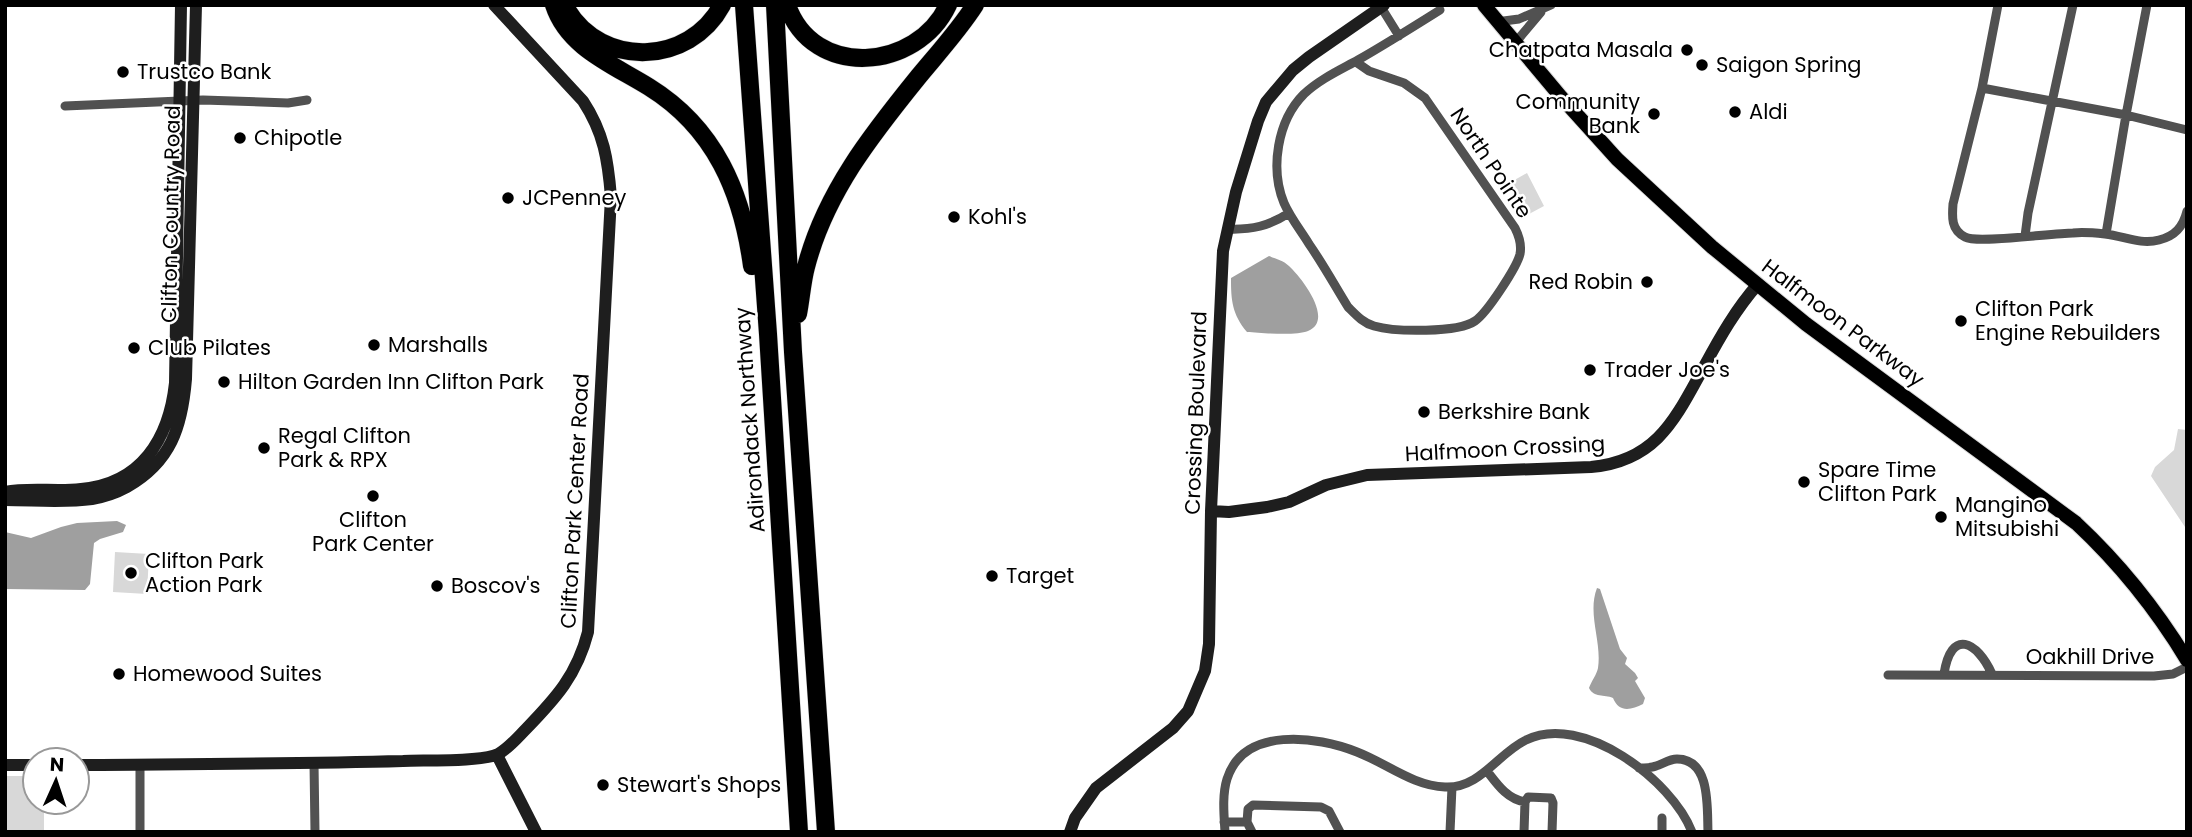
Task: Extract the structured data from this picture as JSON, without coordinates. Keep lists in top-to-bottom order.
{
  "streets": {
    "highway": ["Adirondack Northway"],
    "main road": ["Halfmoon Parkway"],
    "street": [
      "North Pointe",
      "Clifton Country Road",
      "Crossing Boulevard",
      "Halfmoon Crossing",
      "Clifton Park Center Road",
      "Oakhill Drive"
    ]
  },
  "crossings": [
    ["Halfmoon Parkway", "Halfmoon Crossing"],
    ["Crossing Boulevard", "Halfmoon Crossing"]
  ],
  "places": [
    "Chatpata Masala",
    "Saigon Spring",
    "Trustco Bank",
    "Aldi",
    "Community Bank",
    "Chipotle",
    "JCPenney",
    "Kohl's",
    "Red Robin",
    "Clifton Park Engine Rebuilders",
    "Marshalls",
    "Club Pilates",
    "Trader Joe's",
    "Hilton Garden Inn Clifton Park",
    "Berkshire Bank",
    "Regal Clifton Park & RPX",
    "Spare Time Clifton Park",
    "Clifton Park Center",
    "Mangino Mitsubishi",
    "Clifton Park Action Park",
    "Target",
    "Boscov's",
    "Homewood Suites",
    "Stewart's Shops"
  ],
  "north": "top"
}
